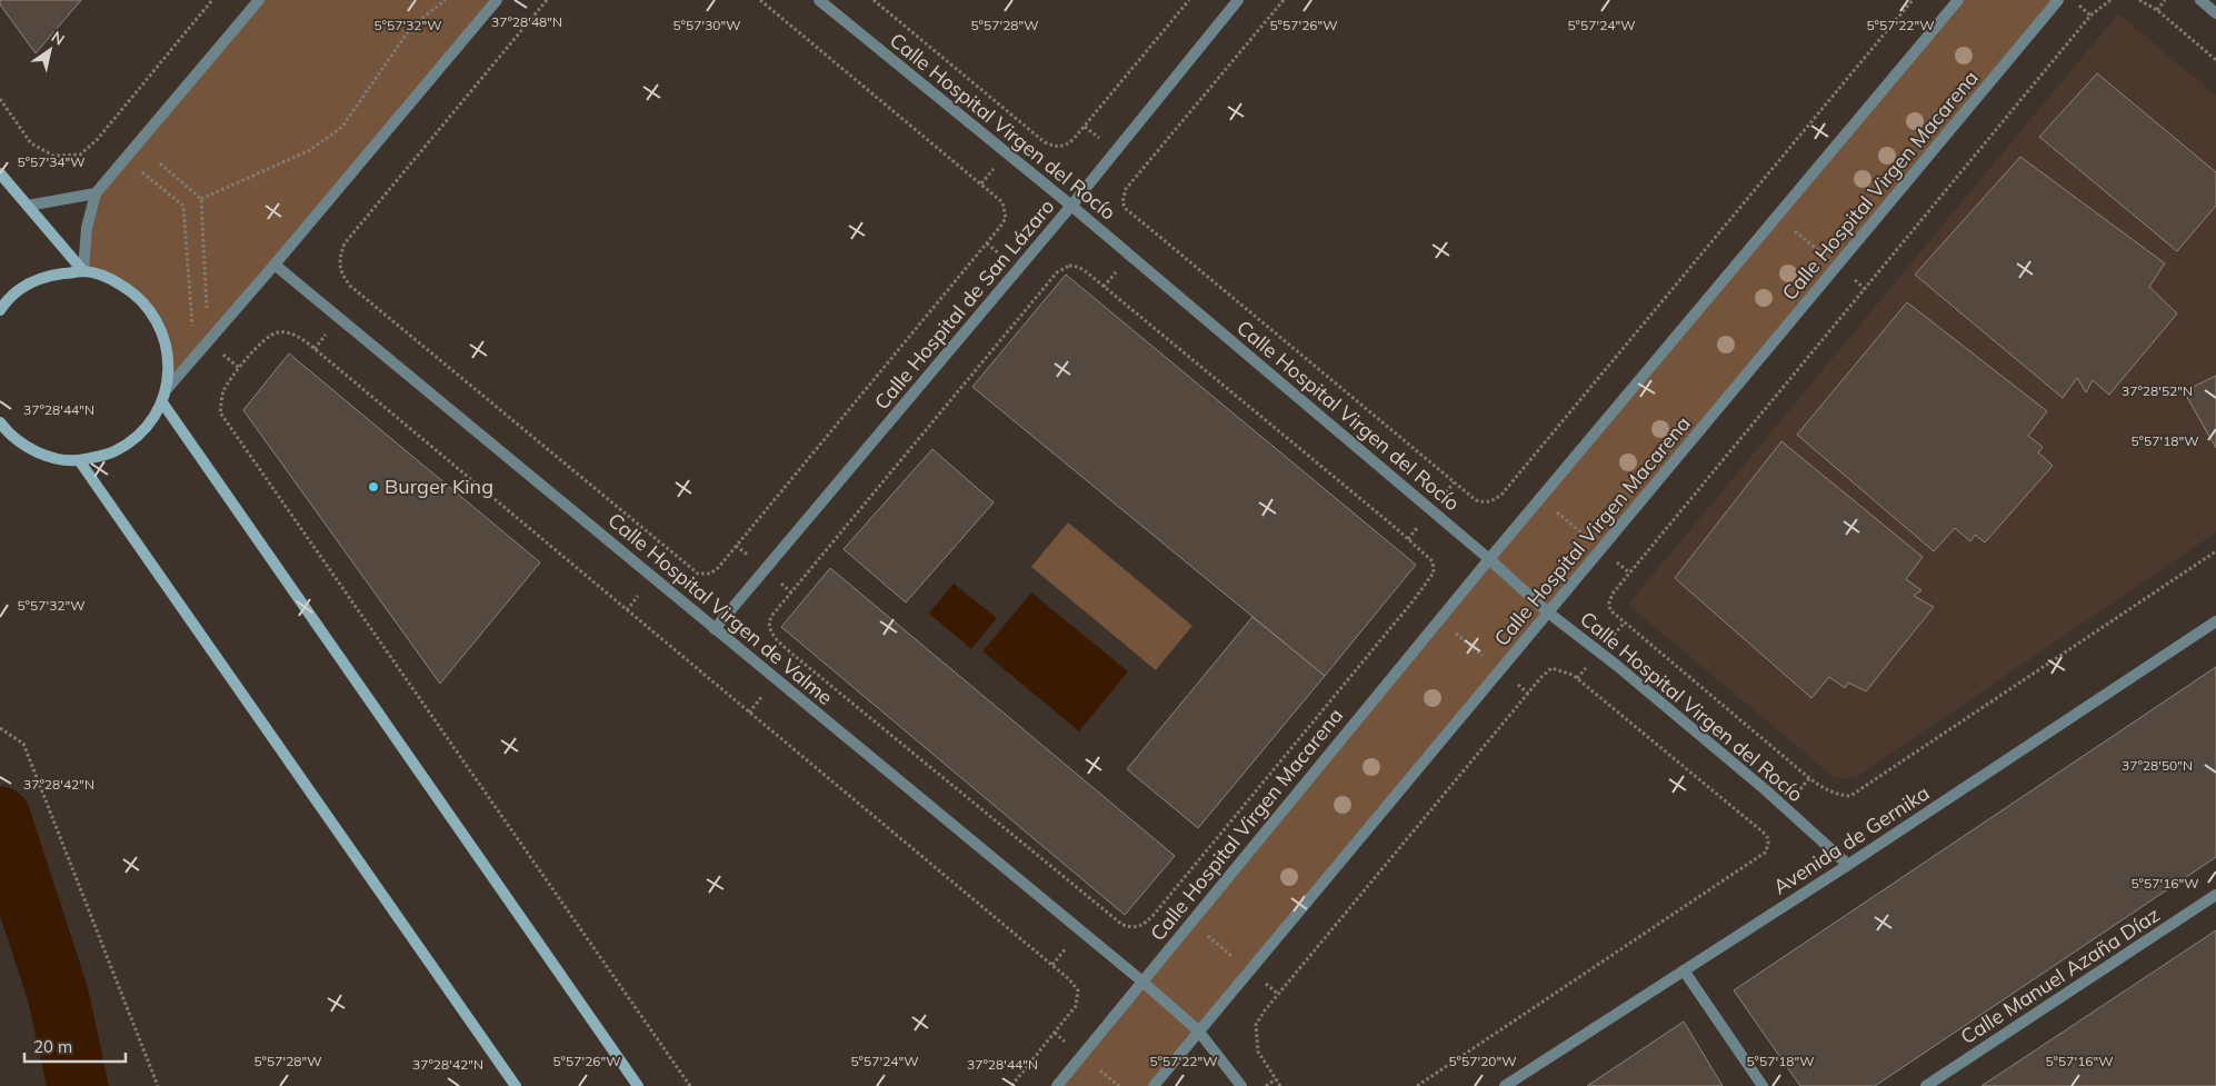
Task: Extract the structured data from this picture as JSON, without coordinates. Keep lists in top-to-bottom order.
{
  "streets": {
    "street": [
      "Calle Hospital Virgen del Rocío",
      "Calle Hospital Virgen Macarena",
      "Calle Hospital de San Lázaro",
      "Calle Hospital Virgen de Valme",
      "Avenida de Gernika",
      "Calle Manuel Azaña Díaz"
    ]
  },
  "crossings": [
    ["Calle Hospital Virgen del Rocío", "Calle Hospital Virgen Macarena"],
    ["Calle Hospital Virgen del Rocío", "Calle Hospital de San Lázaro"],
    ["Calle Hospital Virgen del Rocío", "Avenida de Gernika"],
    ["Calle Hospital Virgen Macarena", "Calle Hospital Virgen de Valme"],
    ["Calle Hospital de San Lázaro", "Calle Hospital Virgen de Valme"]
  ],
  "places": ["Burger King"],
  "scale_bar": "20 m",
  "north": "top right",
  "coordinates": [
    "37°28'48\"N",
    "5°57'32\"W",
    "5°57'30\"W",
    "5°57'28\"W",
    "5°57'26\"W",
    "5°57'24\"W",
    "5°57'22\"W",
    "5°57'34\"W",
    "37°28'52\"N",
    "37°28'44\"N",
    "5°57'18\"W",
    "37°28'50\"N",
    "37°28'42\"N",
    "5°57'16\"W",
    "5°57'20\"W"
  ]
}
